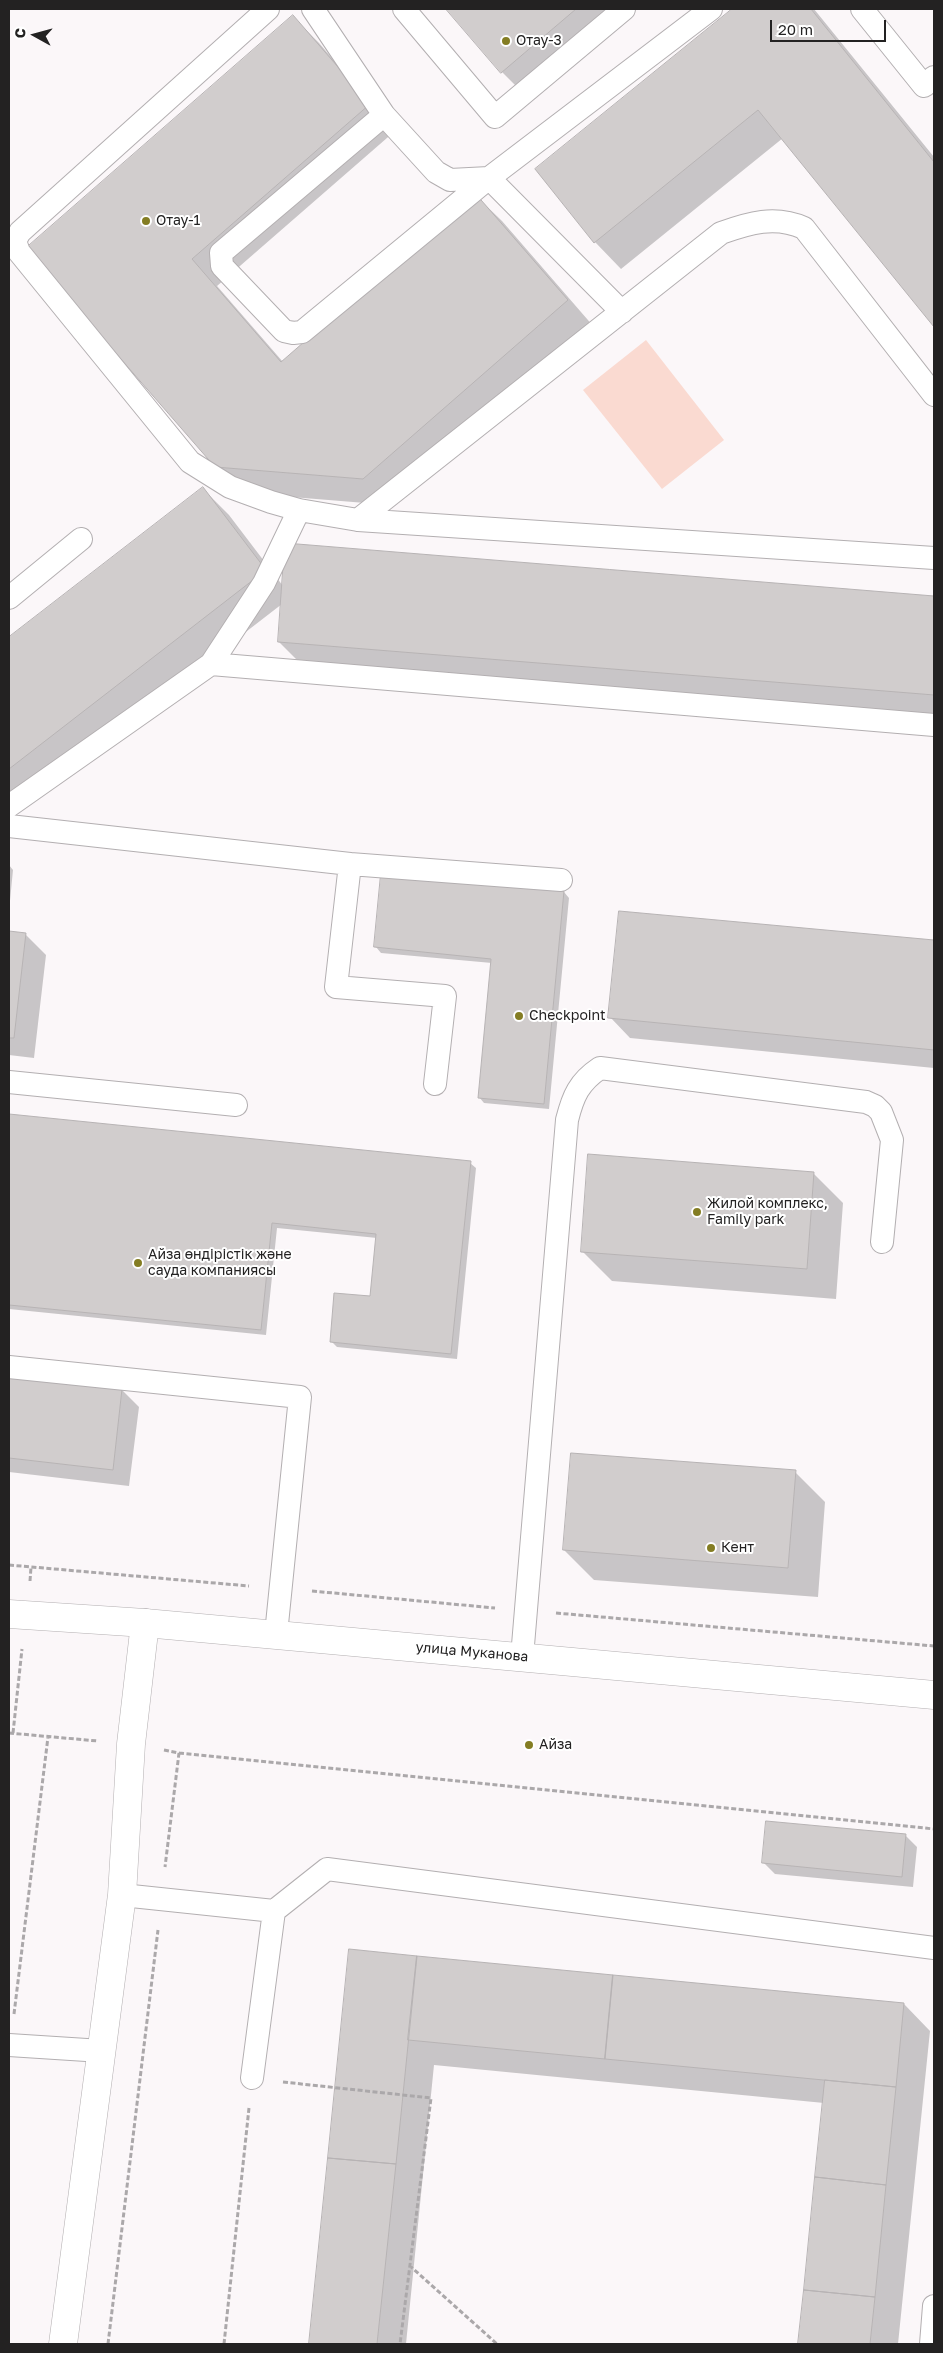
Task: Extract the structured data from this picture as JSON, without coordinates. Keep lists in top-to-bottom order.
{
  "streets": {
    "main road": ["улица Муканова"]
  },
  "places": [
    "Отау-3",
    "Отау-1",
    "Checkpoint",
    "Жилой комплекс, Family park",
    "Айза өндірістік және сауда компаниясы",
    "Кент",
    "Айза"
  ],
  "scale_bar": "20 m",
  "north": "left"
}
